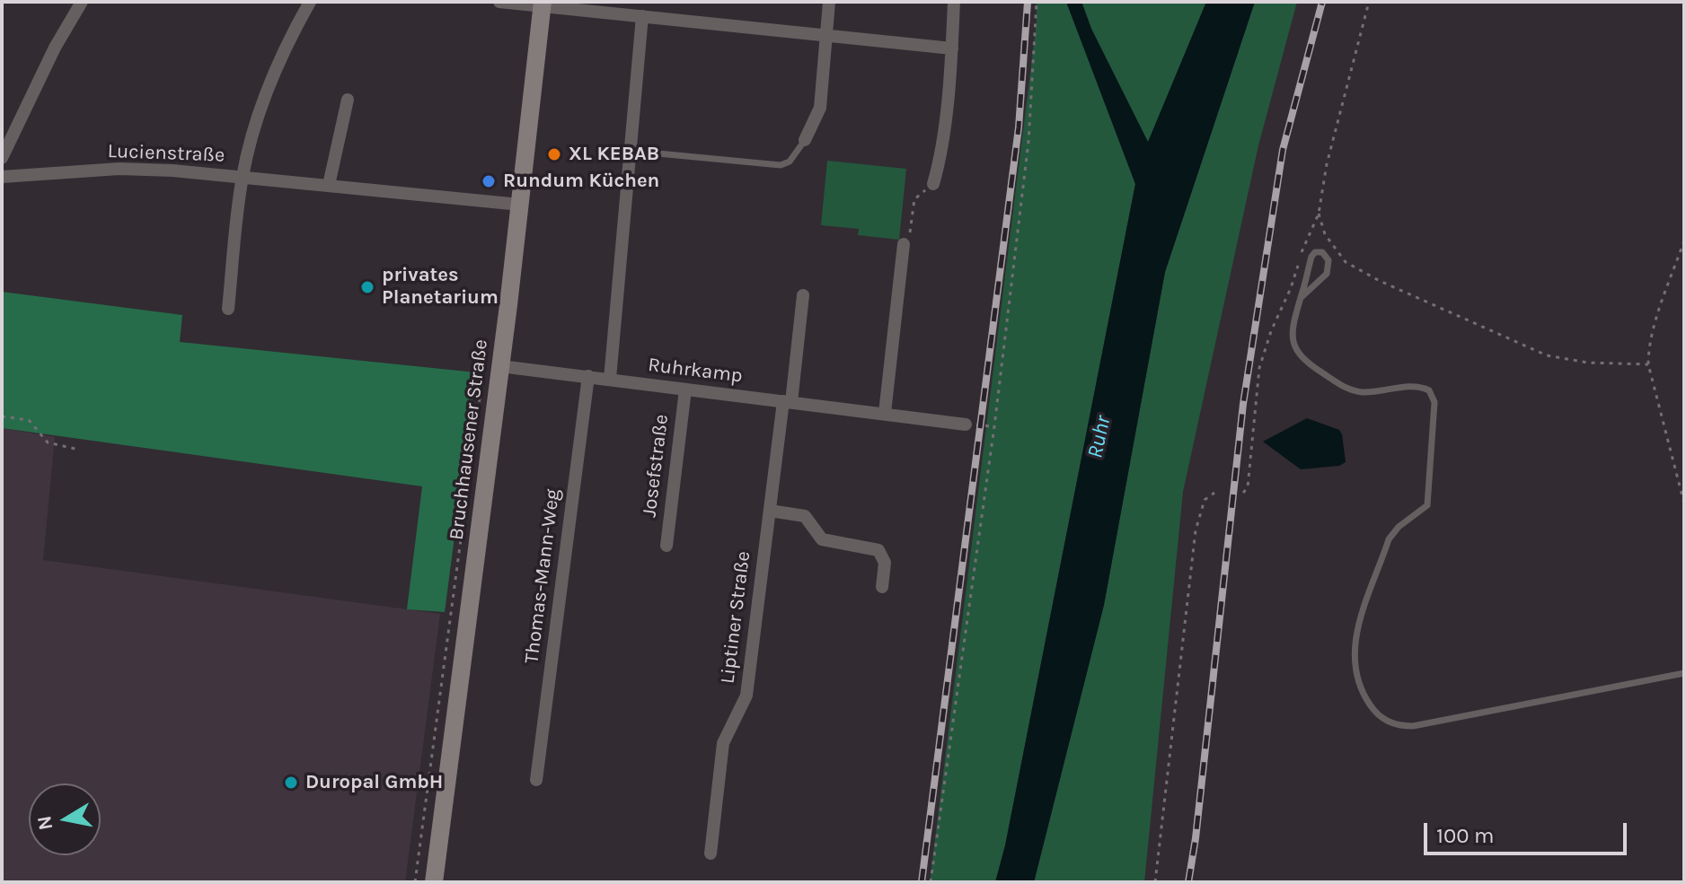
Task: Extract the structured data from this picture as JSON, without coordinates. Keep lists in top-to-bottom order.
{
  "streets": {
    "street": [
      "Lucienstraße",
      "Ruhrkamp",
      "Bruchhausener Straße",
      "Josefstraße",
      "Thomas-Mann-Weg",
      "Liptiner Straße"
    ]
  },
  "crossings": [
    ["Lucienstraße", "Bruchhausener Straße"],
    ["Ruhrkamp", "Bruchhausener Straße"],
    ["Ruhrkamp", "Josefstraße"],
    ["Ruhrkamp", "Thomas-Mann-Weg"],
    ["Ruhrkamp", "Liptiner Straße"]
  ],
  "water": ["Ruhr"],
  "places": [
    "XL KEBAB",
    "Rundum Küchen",
    "privates Planetarium",
    "Duropal GmbH"
  ],
  "scale_bar": "100 m",
  "north": "left"
}
